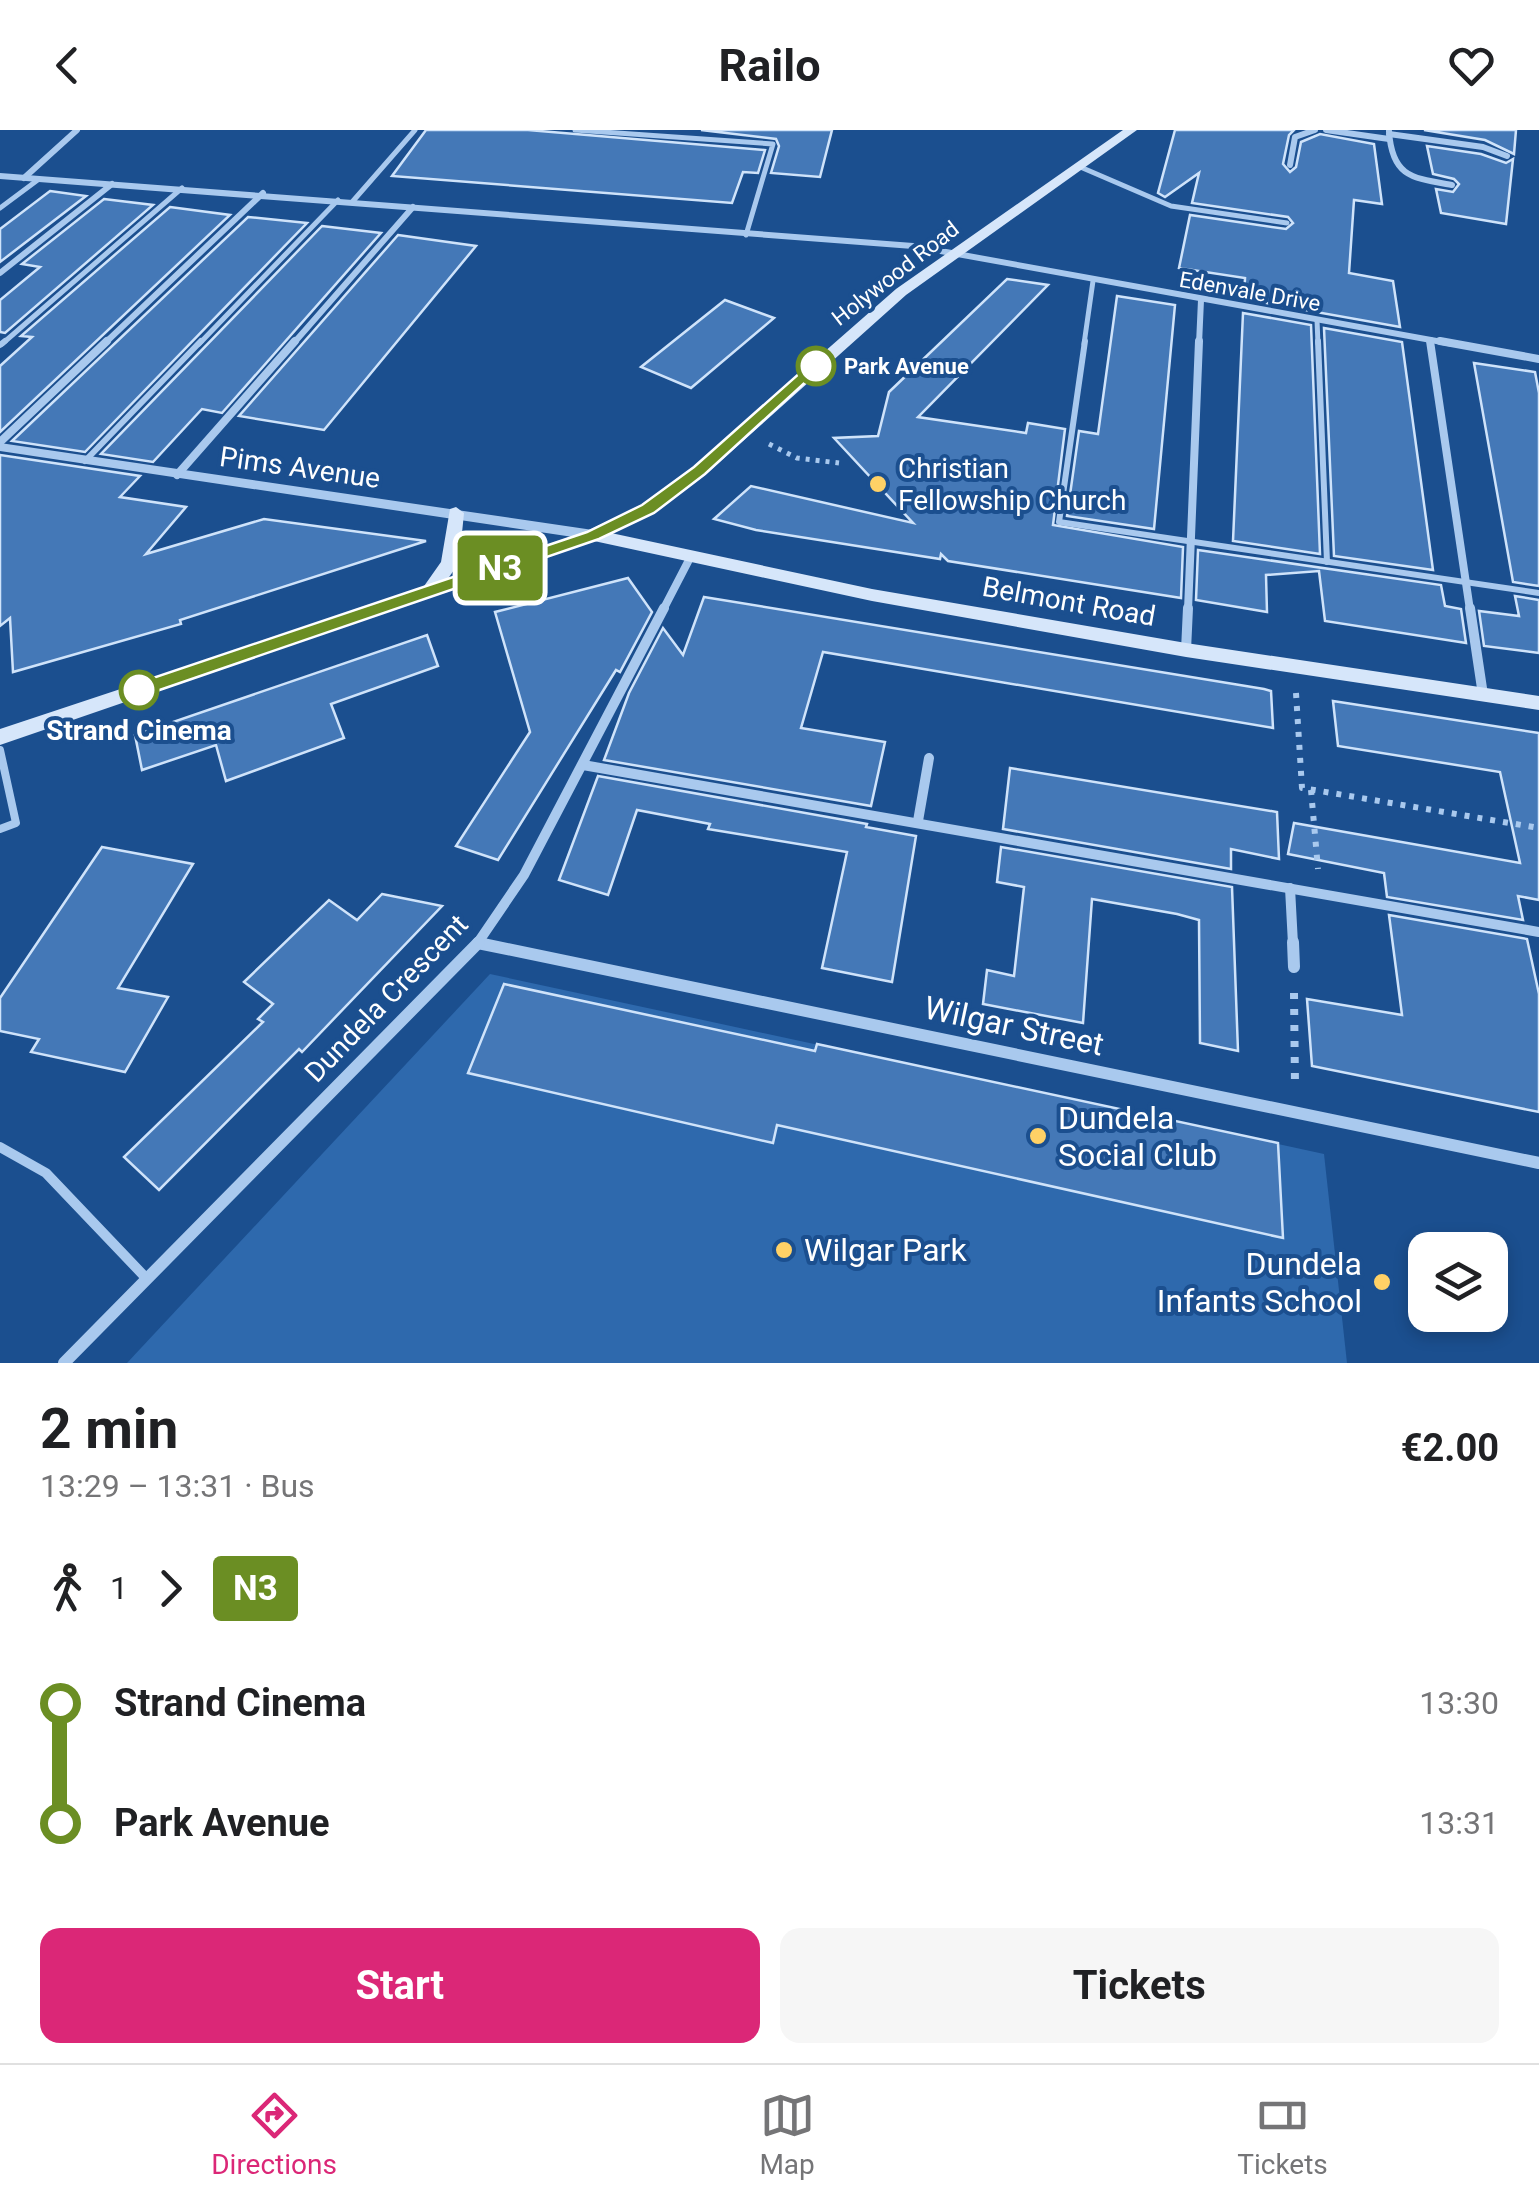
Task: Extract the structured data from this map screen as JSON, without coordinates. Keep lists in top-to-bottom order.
{
  "streets": {
    "main road": ["Holywood Road", "Belmont Road"],
    "street": [
      "Edenvale Drive",
      "Pims Avenue",
      "Dundela Crescent",
      "Wilgar Street"
    ]
  },
  "crossings": [
    ["Holywood Road", "Edenvale Drive"],
    ["Holywood Road", "Pims Avenue"],
    ["Holywood Road", "Belmont Road"],
    ["Pims Avenue", "Belmont Road"],
    ["Belmont Road", "Dundela Crescent"],
    ["Dundela Crescent", "Wilgar Street"]
  ],
  "places": [
    "Park Avenue",
    "Christian Fellowship Church",
    "Strand Cinema",
    "Dundela Social Club",
    "Wilgar Park",
    "Dundela Infants School"
  ],
  "lines": ["bus line N3"],
  "page": {
    "header": "Railo",
    "on_map": "N3",
    "heading": ["2 min", "13:29 – 13:31 · Bus", "€2.00"],
    "legs": ["1", "N3"],
    "list": [
      {
        "name": "Strand Cinema",
        "value": "13:30"
      },
      {
        "name": "Park Avenue",
        "value": "13:31"
      }
    ],
    "buttons": ["Start", "Tickets"],
    "tabs": ["Directions", "Map", "Tickets"]
  }
}
